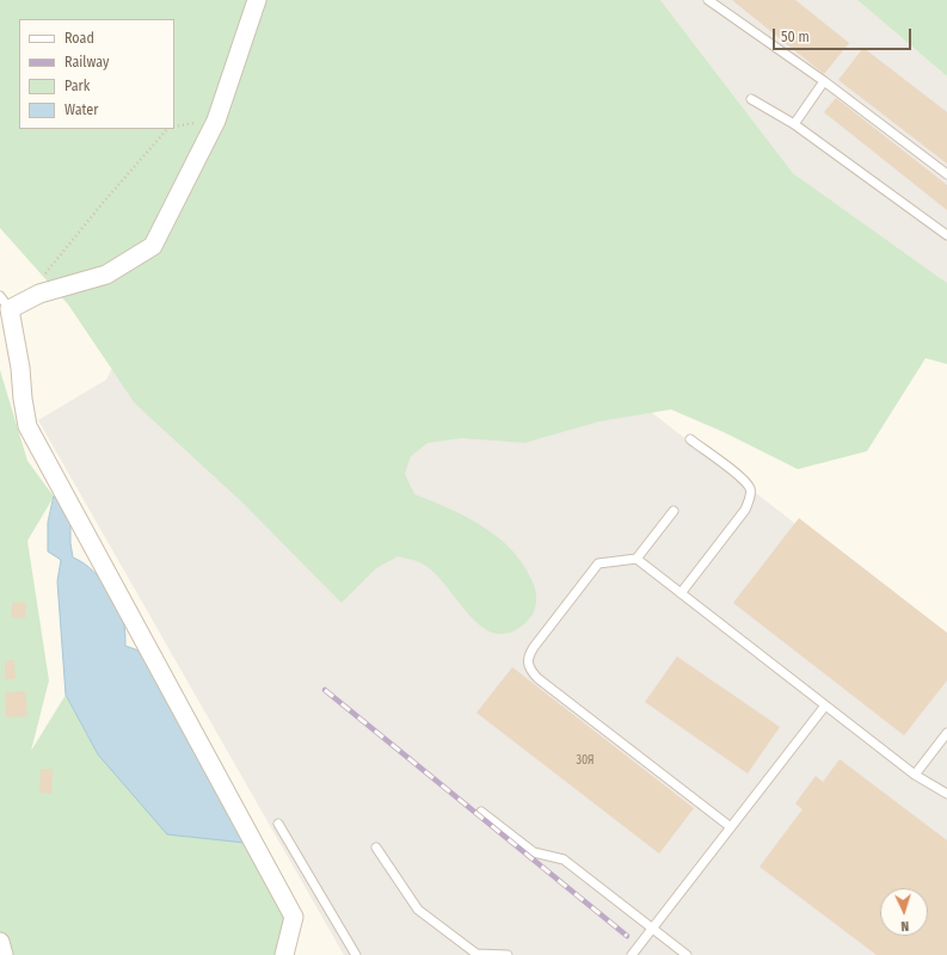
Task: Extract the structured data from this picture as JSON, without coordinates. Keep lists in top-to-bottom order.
{
  "house_numbers": ["30Я"],
  "legend": [
    "Road",
    "Railway",
    "Park",
    "Water"
  ],
  "scale_bar": "50 m",
  "north": "bottom"
}
